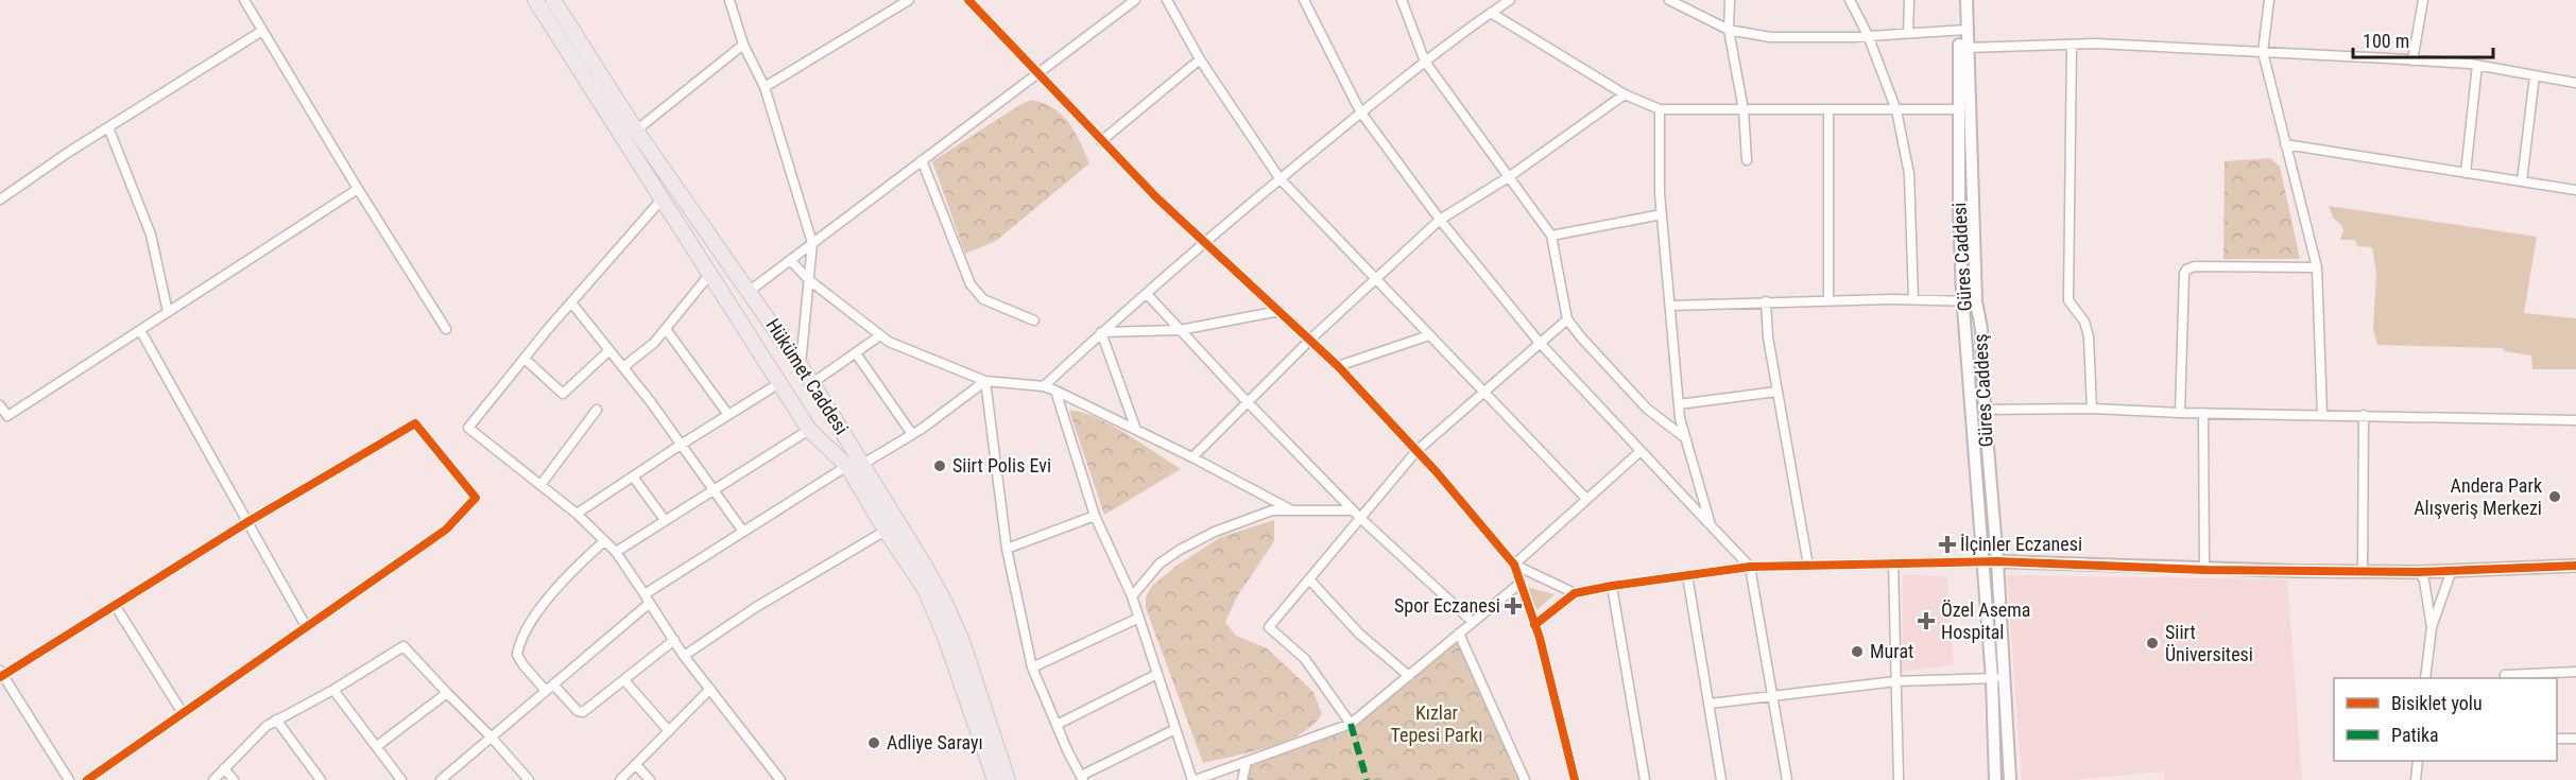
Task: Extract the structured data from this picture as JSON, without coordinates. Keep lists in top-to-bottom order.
{
  "streets": {
    "main road": ["Hükümet Caddesi"],
    "street": ["Güres Caddesi", "Güres Caddesş"]
  },
  "crossings": [
    ["Güres Caddesi", "Güres Caddesş"]
  ],
  "parks": ["Kızlar Tepesi Parkı"],
  "places": {
    "other": [
      "Siirt Polis Evi",
      "Andera Park Alışveriş Merkezi",
      "Siirt Üniversitesi",
      "Murat",
      "Adliye Sarayı"
    ],
    "health": ["İlçinler Eczanesi", "Spor Eczanesi", "Özel Asema Hospital"]
  },
  "legend": ["Bisiklet yolu", "Patika"],
  "scale_bar": "100 m"
}
